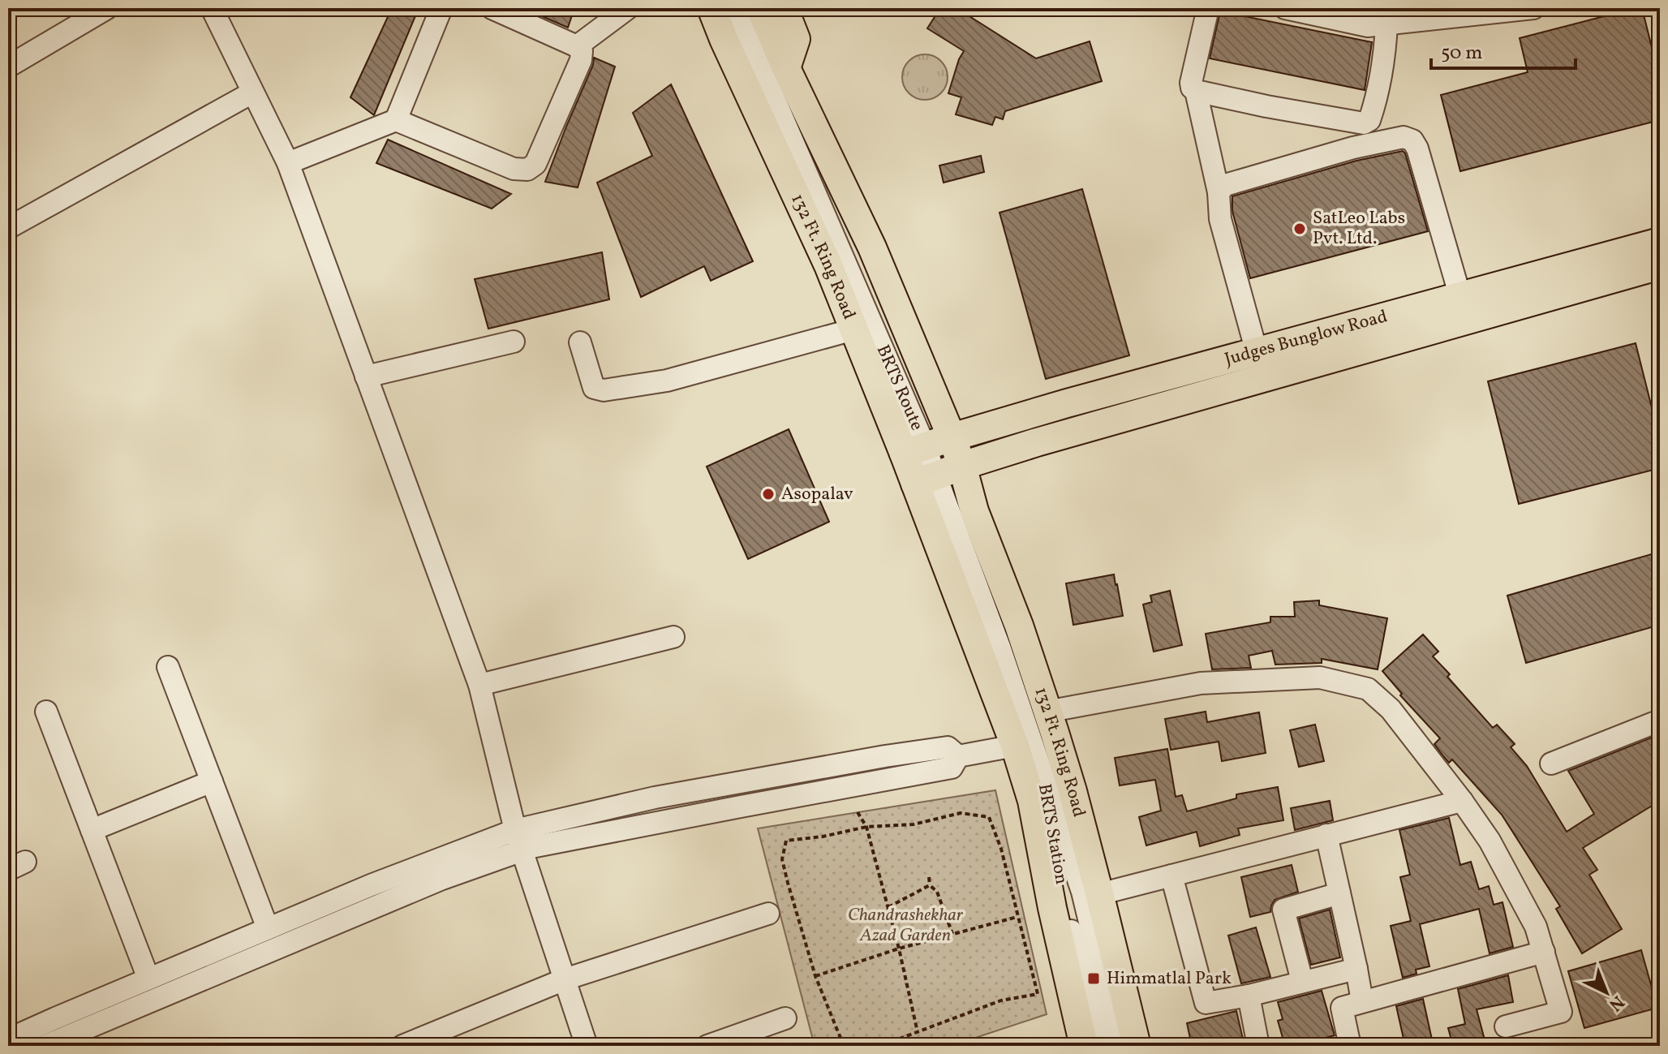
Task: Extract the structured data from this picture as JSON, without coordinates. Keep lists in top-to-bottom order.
{
  "streets": {
    "main road": ["132 Ft. Ring Road", "Judges Bunglow Road"],
    "street": ["BRTS Route", "BRTS Station"]
  },
  "crossings": [
    ["132 Ft. Ring Road", "Judges Bunglow Road"],
    ["132 Ft. Ring Road", "BRTS Route"],
    ["Judges Bunglow Road", "BRTS Route"]
  ],
  "parks": ["Chandrashekhar Azad Garden"],
  "places": {
    "other": ["SatLeo Labs Pvt. Ltd.", "Asopalav"],
    "transit": ["Himmatlal Park"]
  },
  "scale_bar": "50 m",
  "north": "bottom right"
}
